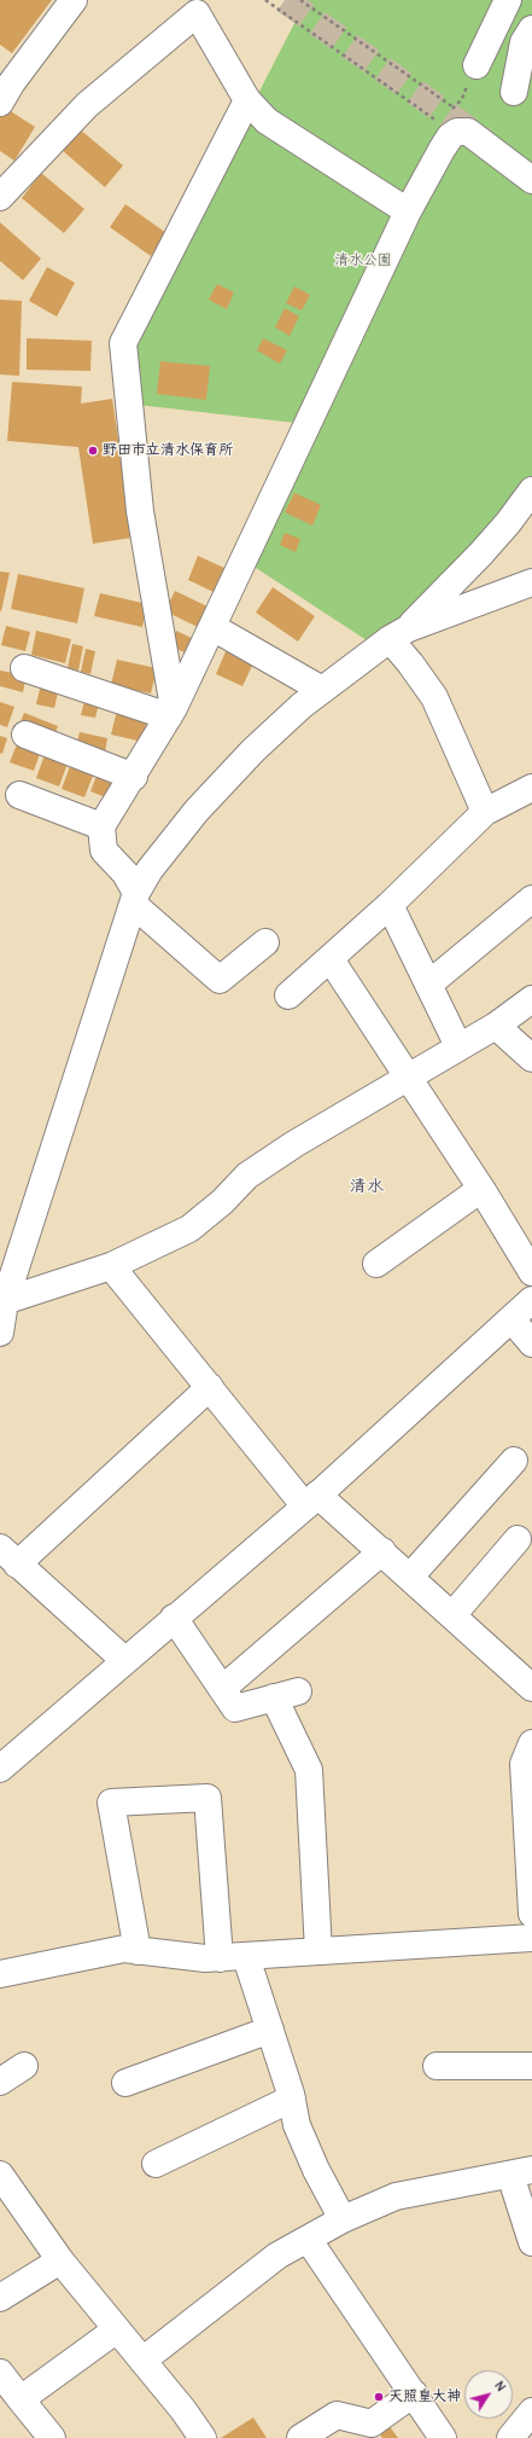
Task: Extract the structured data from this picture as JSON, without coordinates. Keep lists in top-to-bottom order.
{
  "districts": ["清水"],
  "parks": ["清水公園"],
  "places": ["野田市立清水保育所", "天照皇大神"],
  "north": "top right"
}
